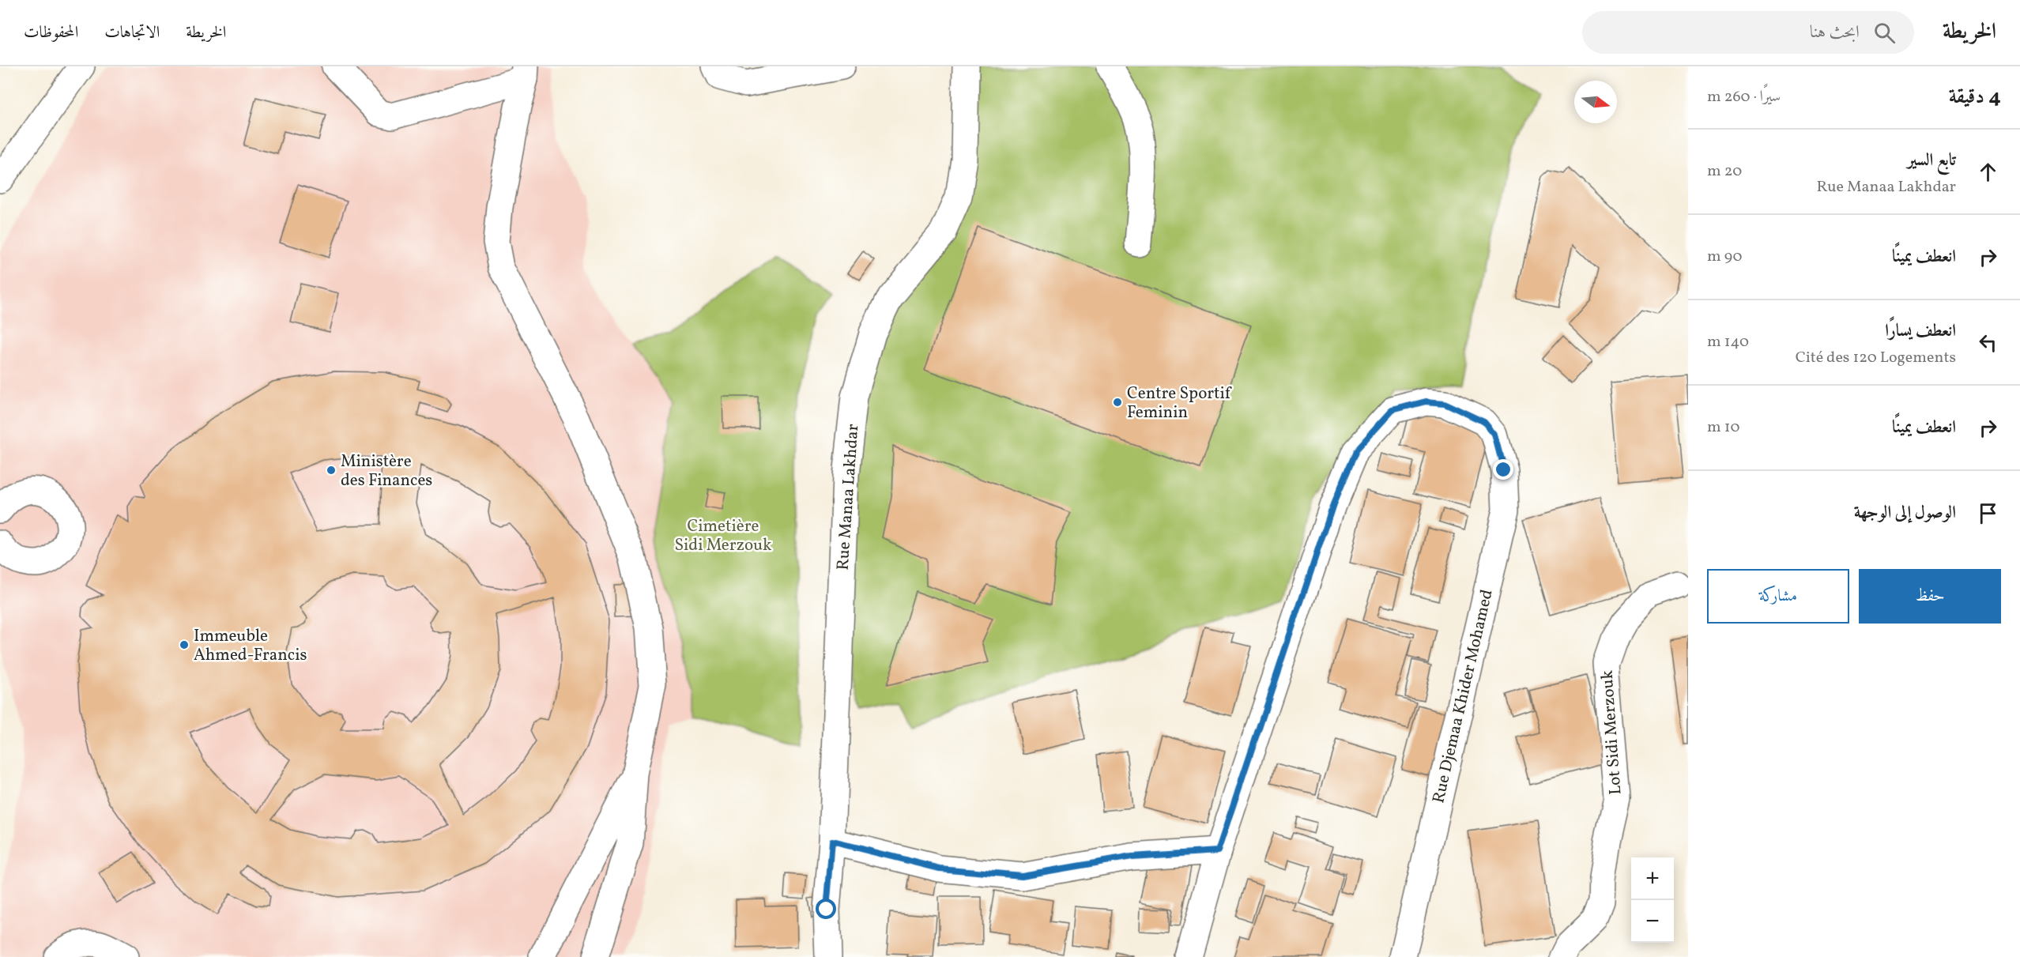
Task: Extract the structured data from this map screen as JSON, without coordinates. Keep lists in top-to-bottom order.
{
  "streets": {
    "street": ["Rue Manaa Lakhdar", "Rue Djemaa Khider Mohamed", "Lot Sidi Merzouk"]
  },
  "parks": ["Cimetière Sidi Merzouk"],
  "places": ["Centre Sportif Feminin", "Ministère des Finances", "Immeuble Ahmed-Francis"],
  "north": "right",
  "page": {
    "header": "الخريطة",
    "search": "ابحث هنا",
    "nav": ["الخريطة", "الاتجاهات", "المحفوظات"],
    "heading": ["4 دقيقة", "سيرًا · 260 m"],
    "list": [
      ["تابع السير", "Rue Manaa Lakhdar", "20 m"],
      ["انعطف يمينًا", "90 m"],
      ["انعطف يسارًا", "Cité des 120 Logements", "140 m"],
      ["انعطف يمينًا", "10 m"],
      "الوصول إلى الوجهة"
    ],
    "buttons": ["حفظ", "مشاركة"],
    "map_buttons": ["+", "−"]
  }
}
